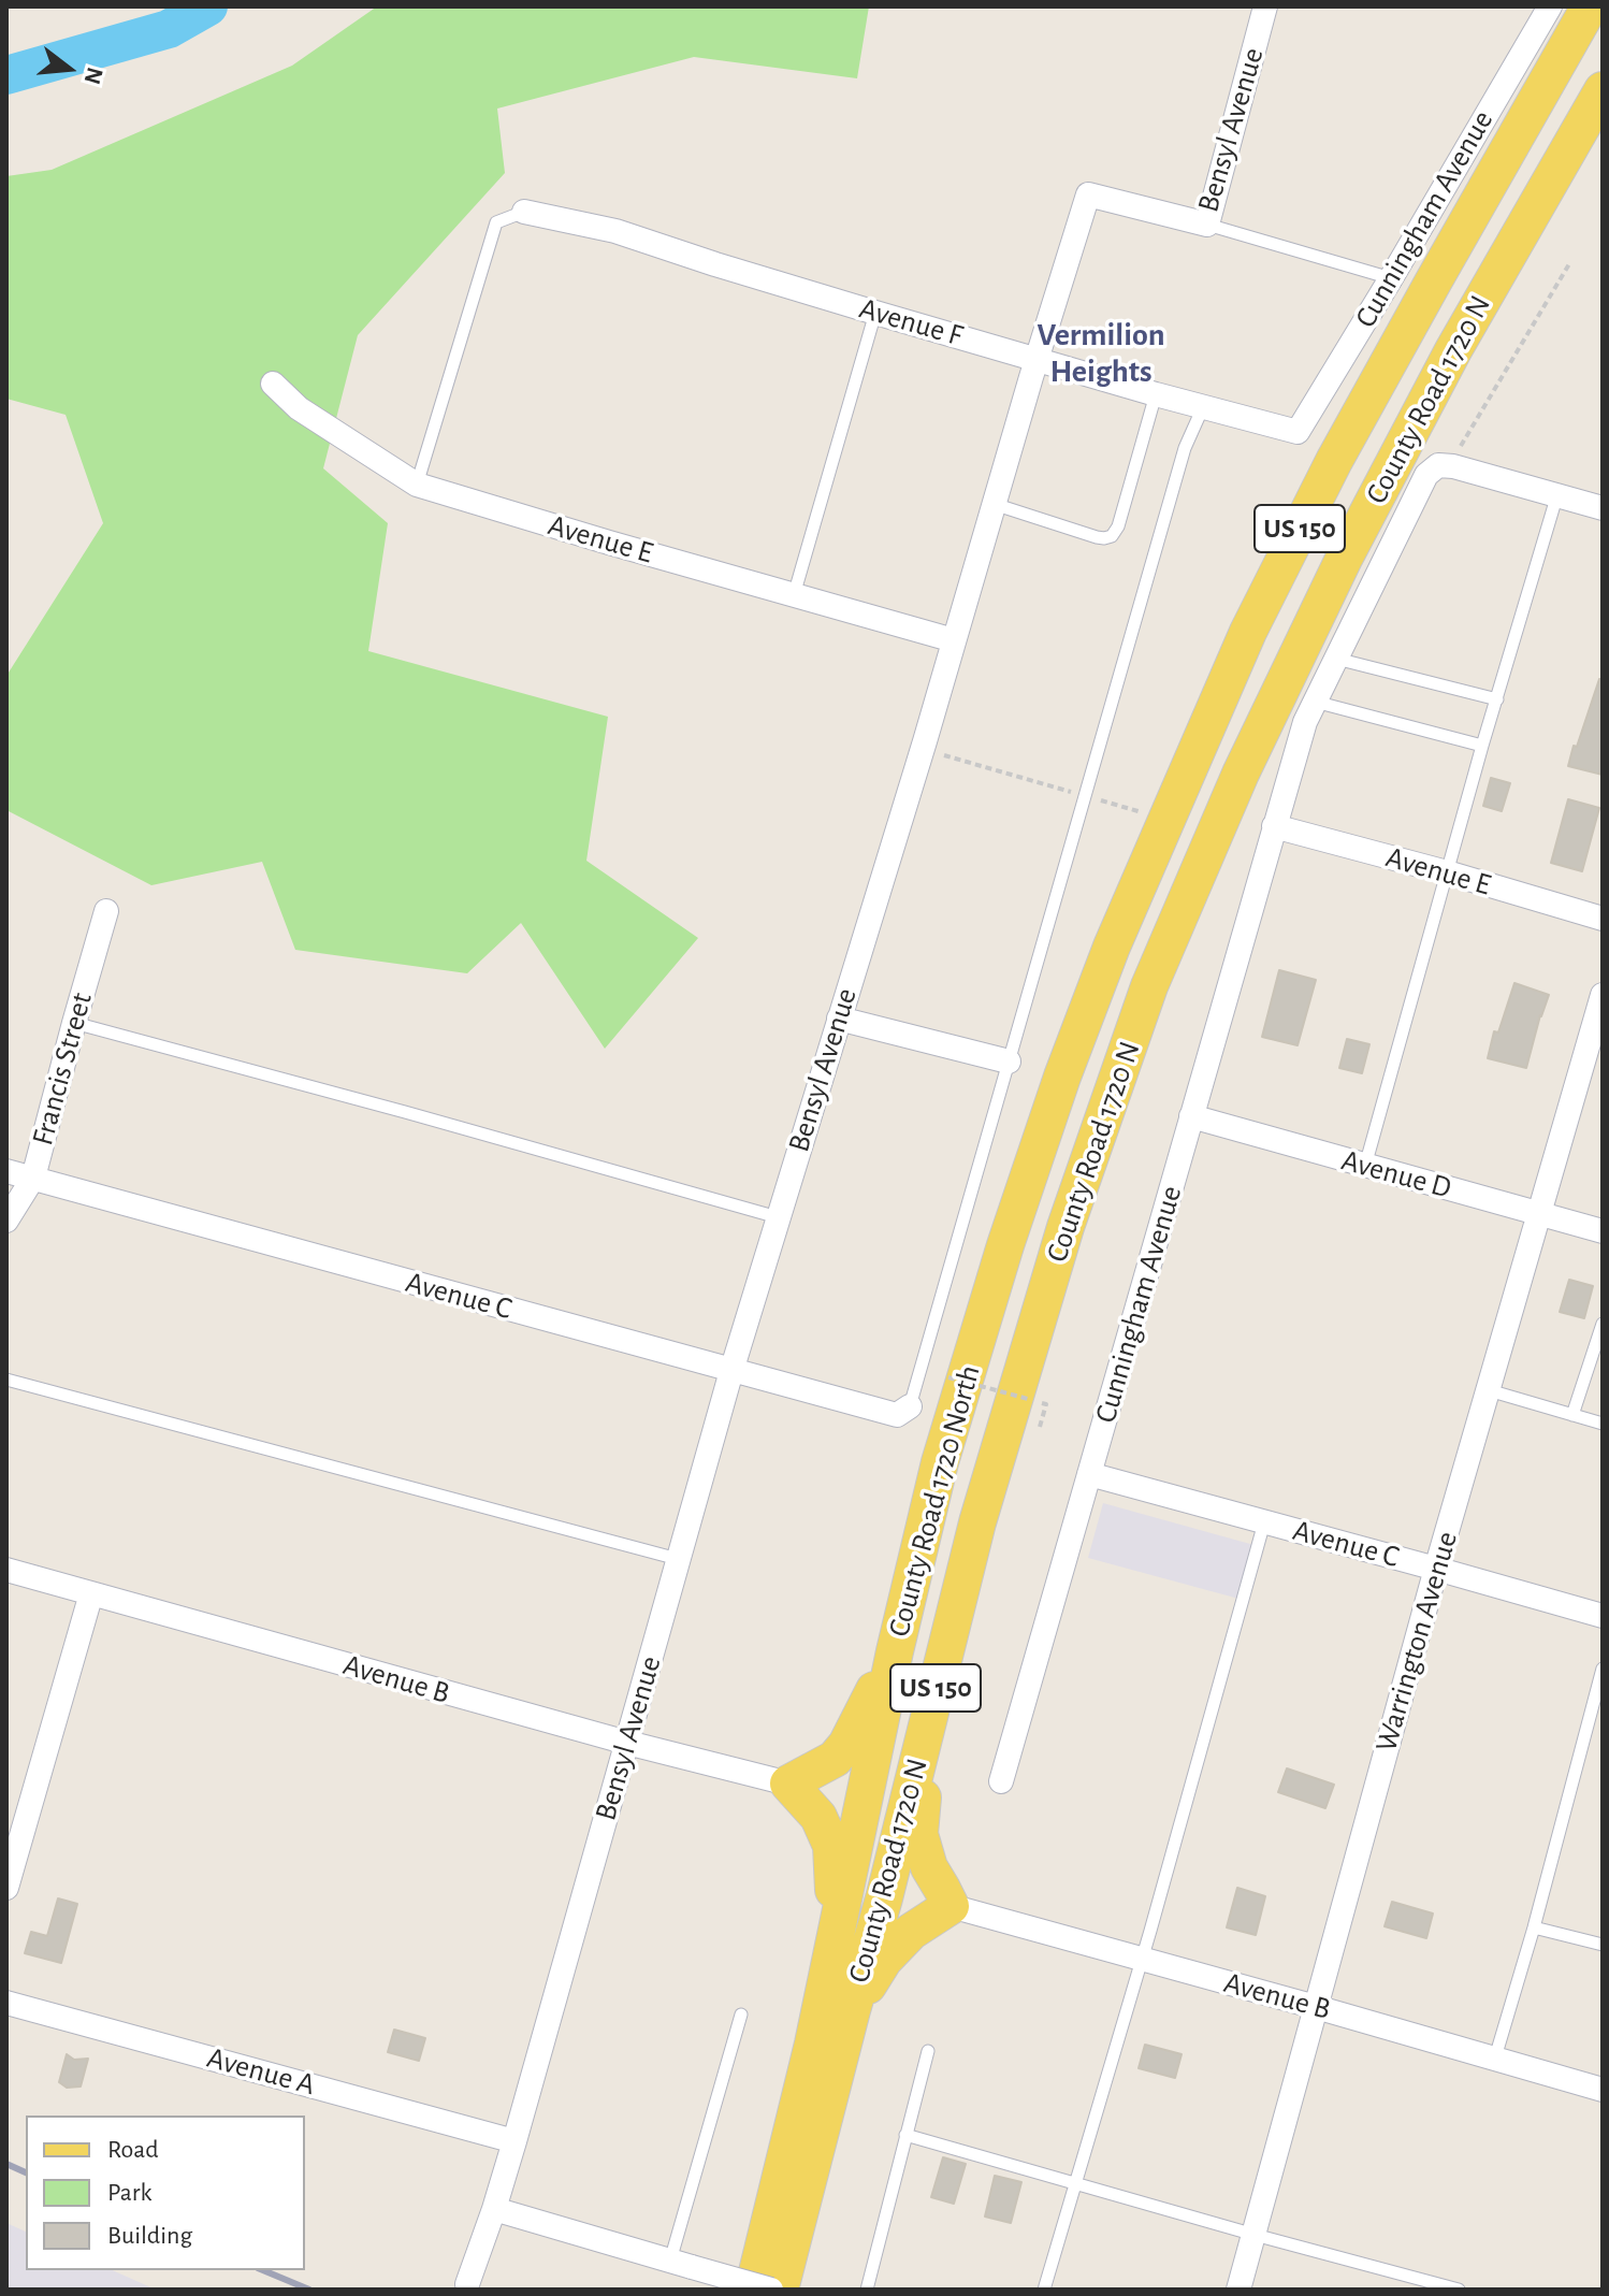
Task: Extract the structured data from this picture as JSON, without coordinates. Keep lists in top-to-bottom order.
{
  "streets": {
    "main road": ["County Road 1720 N", "US 150", "County Road 1720 North"],
    "street": [
      "Bensyl Avenue",
      "Cunningham Avenue",
      "Avenue F",
      "Avenue E",
      "Francis Street",
      "Avenue D",
      "Avenue C",
      "Warrington Avenue",
      "Avenue B",
      "Avenue A"
    ]
  },
  "crossings": [
    ["Bensyl Avenue", "Avenue F"],
    ["Bensyl Avenue", "Avenue E"],
    ["Bensyl Avenue", "Avenue C"],
    ["Bensyl Avenue", "Avenue B"],
    ["Bensyl Avenue", "Avenue A"],
    ["Cunningham Avenue", "Avenue F"],
    ["Cunningham Avenue", "Avenue E"],
    ["Cunningham Avenue", "Avenue D"],
    ["Cunningham Avenue", "Avenue C"],
    ["County Road 1720 N", "County Road 1720 North"],
    ["Francis Street", "Avenue C"],
    ["Avenue D", "Warrington Avenue"],
    ["Avenue C", "Warrington Avenue"],
    ["Warrington Avenue", "Avenue B"]
  ],
  "districts": ["Vermilion Heights"],
  "legend": ["Road", "Park", "Building"],
  "north": "right"
}
